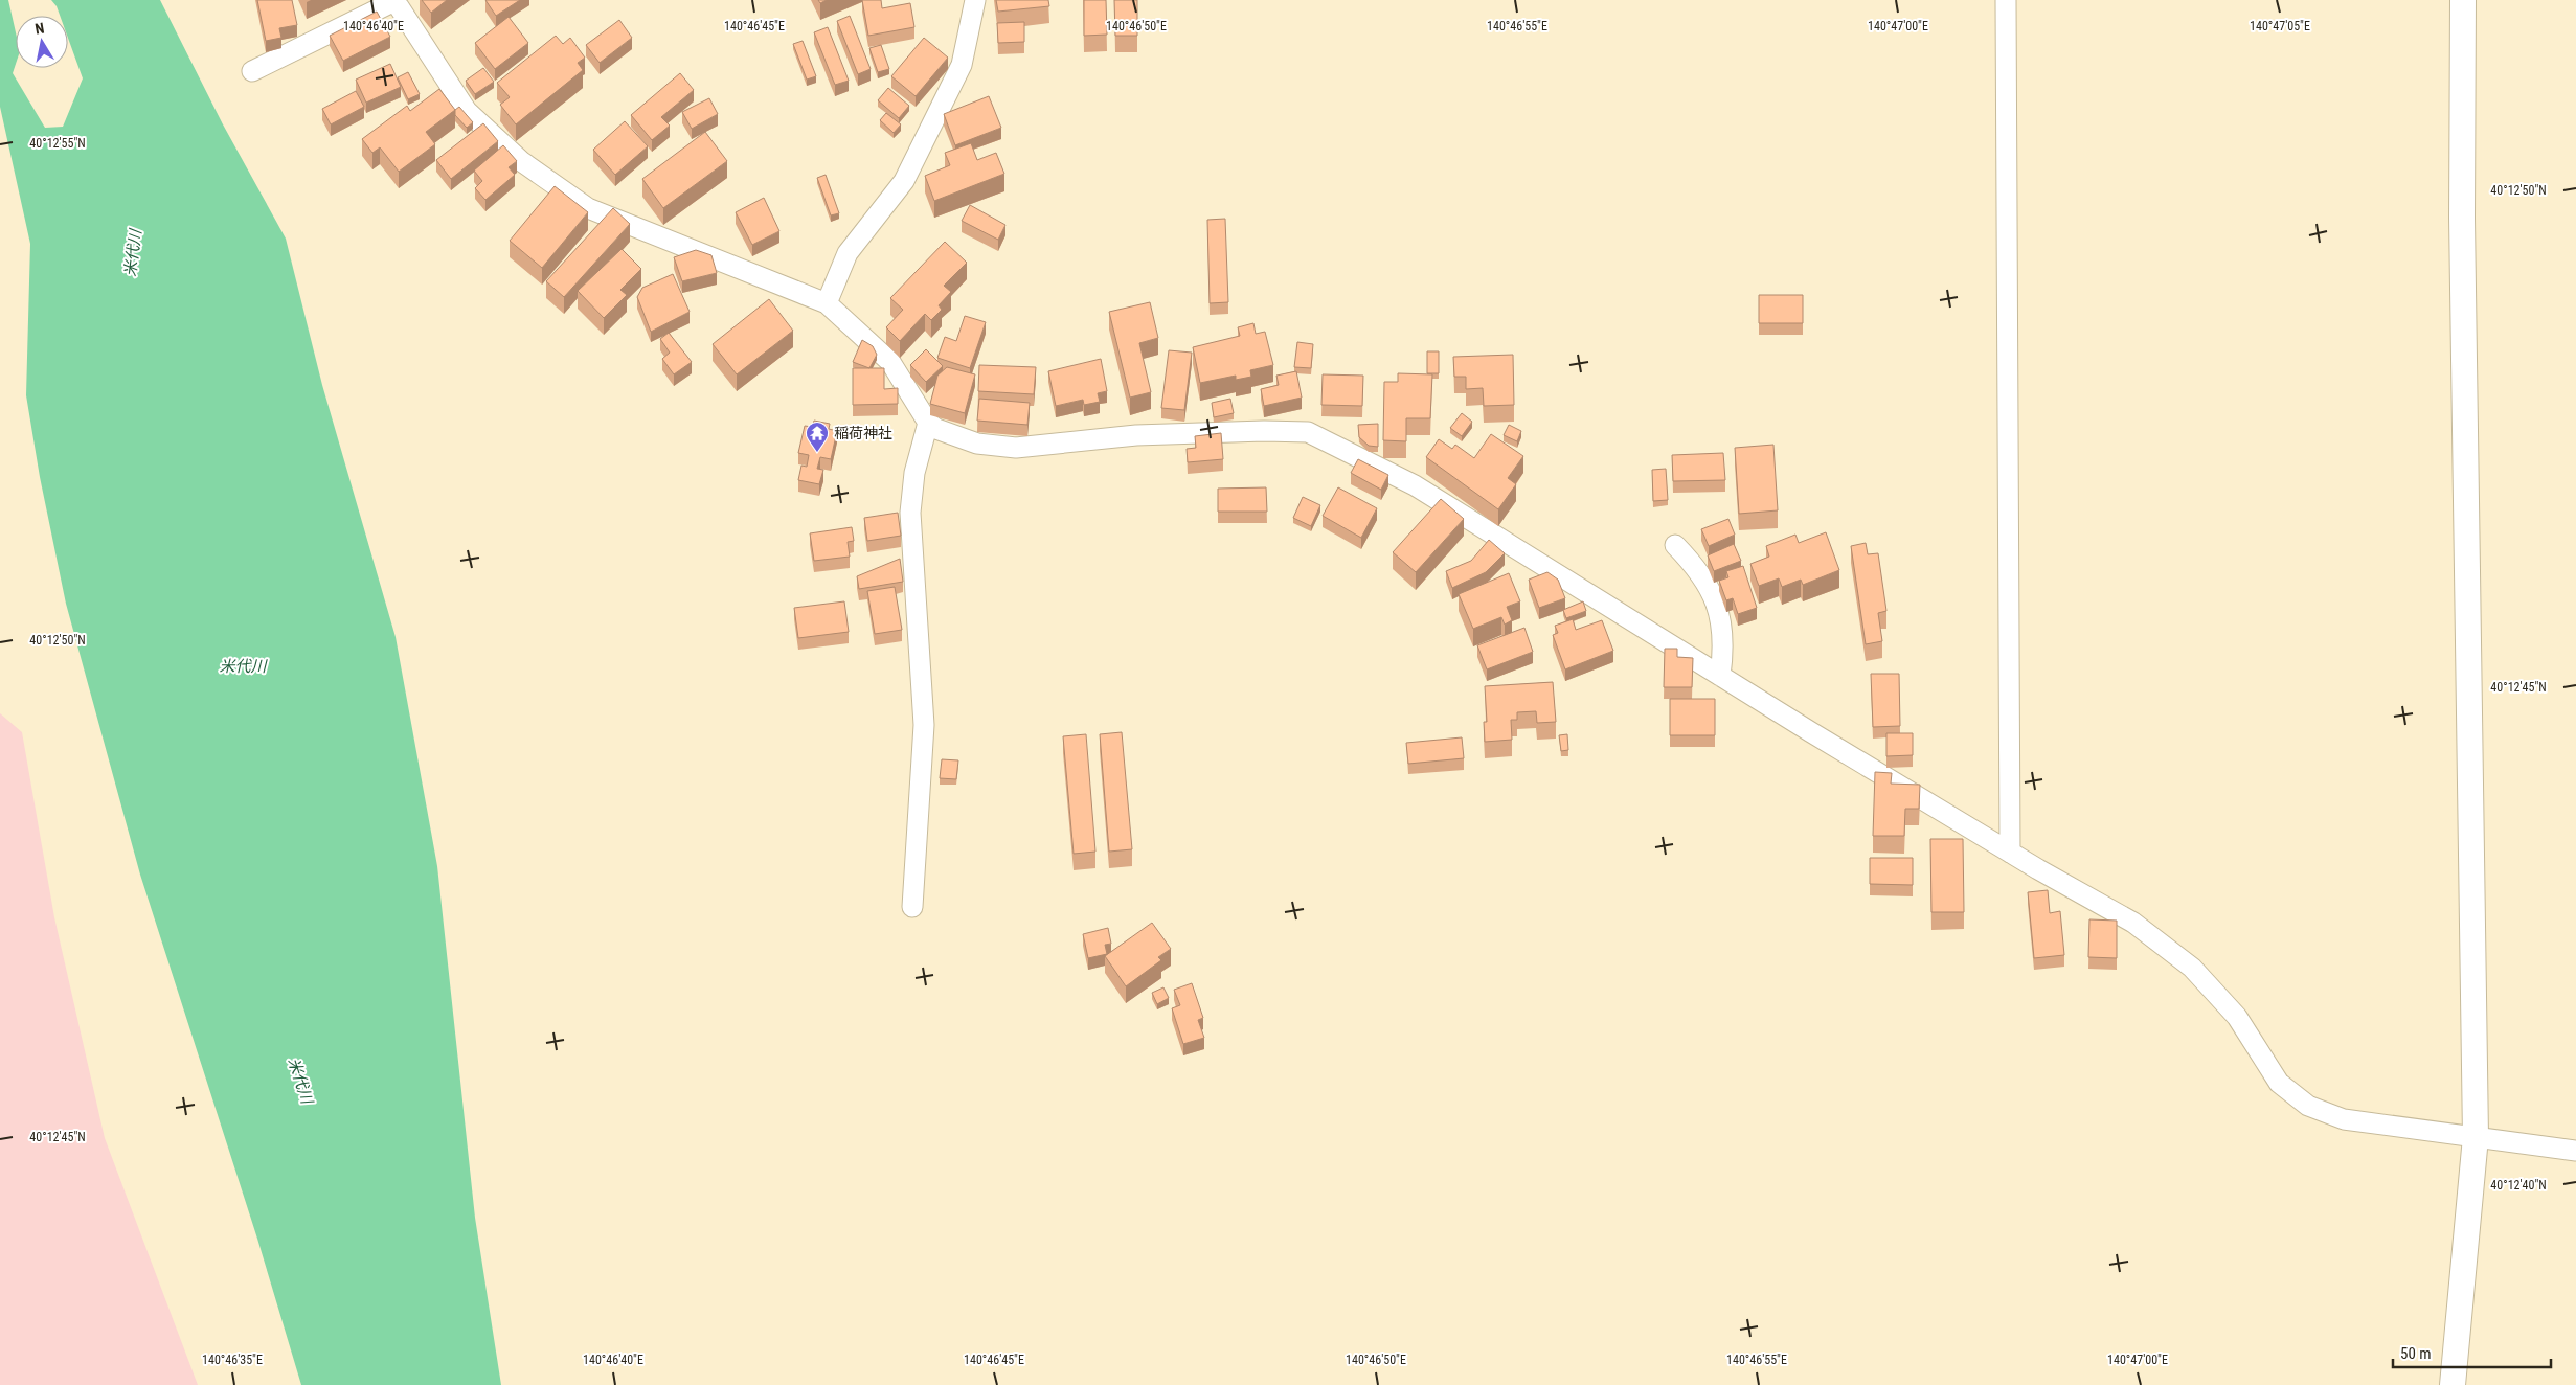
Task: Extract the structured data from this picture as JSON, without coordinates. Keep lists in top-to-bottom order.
{
  "water": ["米代川"],
  "places": {
    "temple": ["稲荷神社"]
  },
  "scale_bar": "50 m",
  "north": "top",
  "coordinates": [
    "140°46'40\"E",
    "140°46'45\"E",
    "140°46'50\"E",
    "140°46'55\"E",
    "140°47'00\"E",
    "140°47'05\"E",
    "40°12'55\"N",
    "40°12'50\"N",
    "40°12'45\"N",
    "40°12'40\"N",
    "140°46'35\"E"
  ]
}
